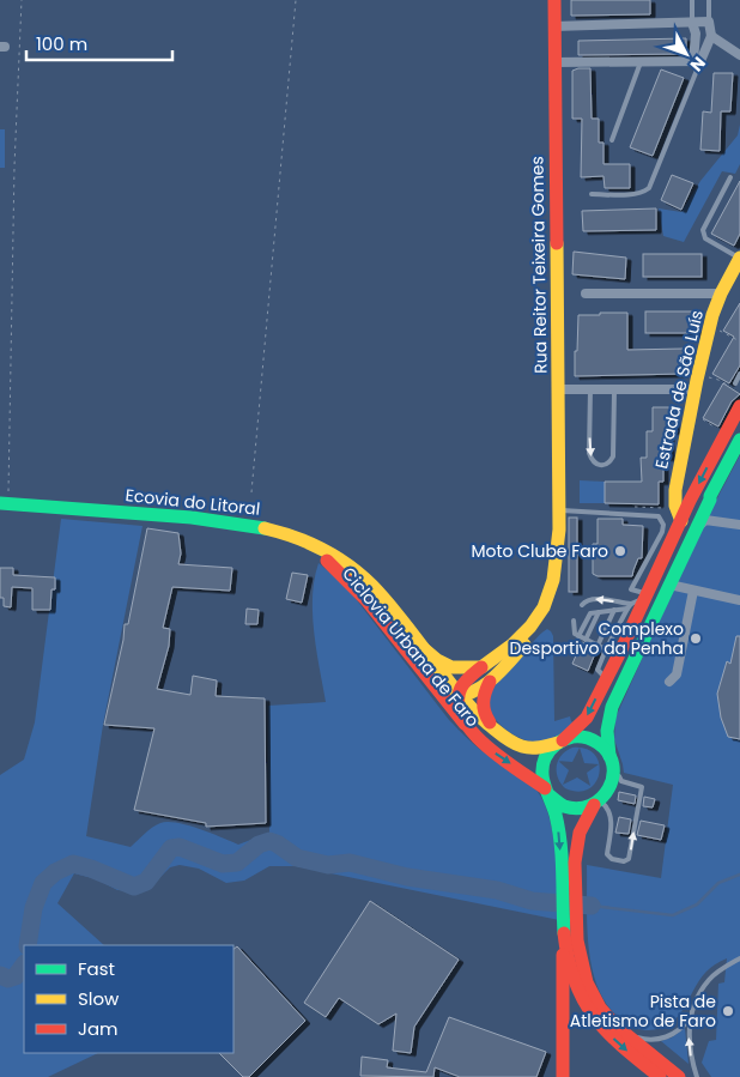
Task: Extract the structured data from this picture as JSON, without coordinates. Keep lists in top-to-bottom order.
{
  "streets": {
    "main road": ["Rua Reitor Teixeira Gomes", "Estrada de São Luís"]
  },
  "places": ["Moto Clube Faro", "Complexo Desportivo da Penha", "Pista de Atletismo de Faro"],
  "legend": ["Fast", "Slow", "Jam"],
  "scale_bar": "100 m",
  "north": "bottom right"
}
